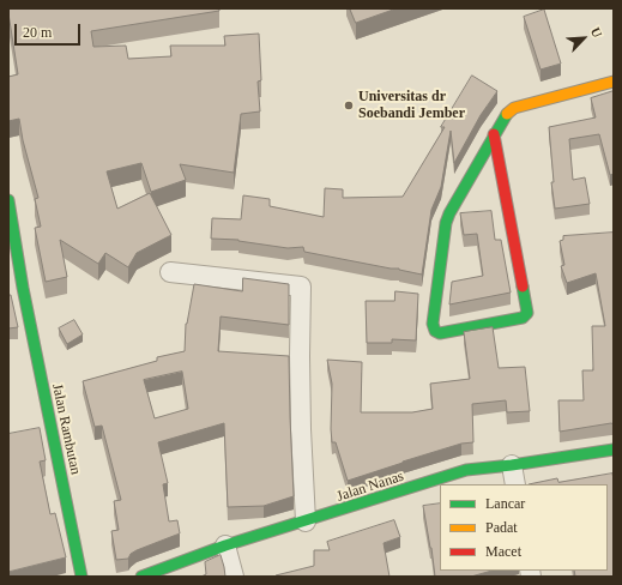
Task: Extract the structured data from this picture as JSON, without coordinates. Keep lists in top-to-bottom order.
{
  "streets": {
    "street": ["Jalan Rambutan", "Jalan Nanas"]
  },
  "places": ["Universitas dr Soebandi Jember"],
  "legend": ["Lancar", "Padat", "Macet"],
  "scale_bar": "20 m",
  "north": "top right"
}
